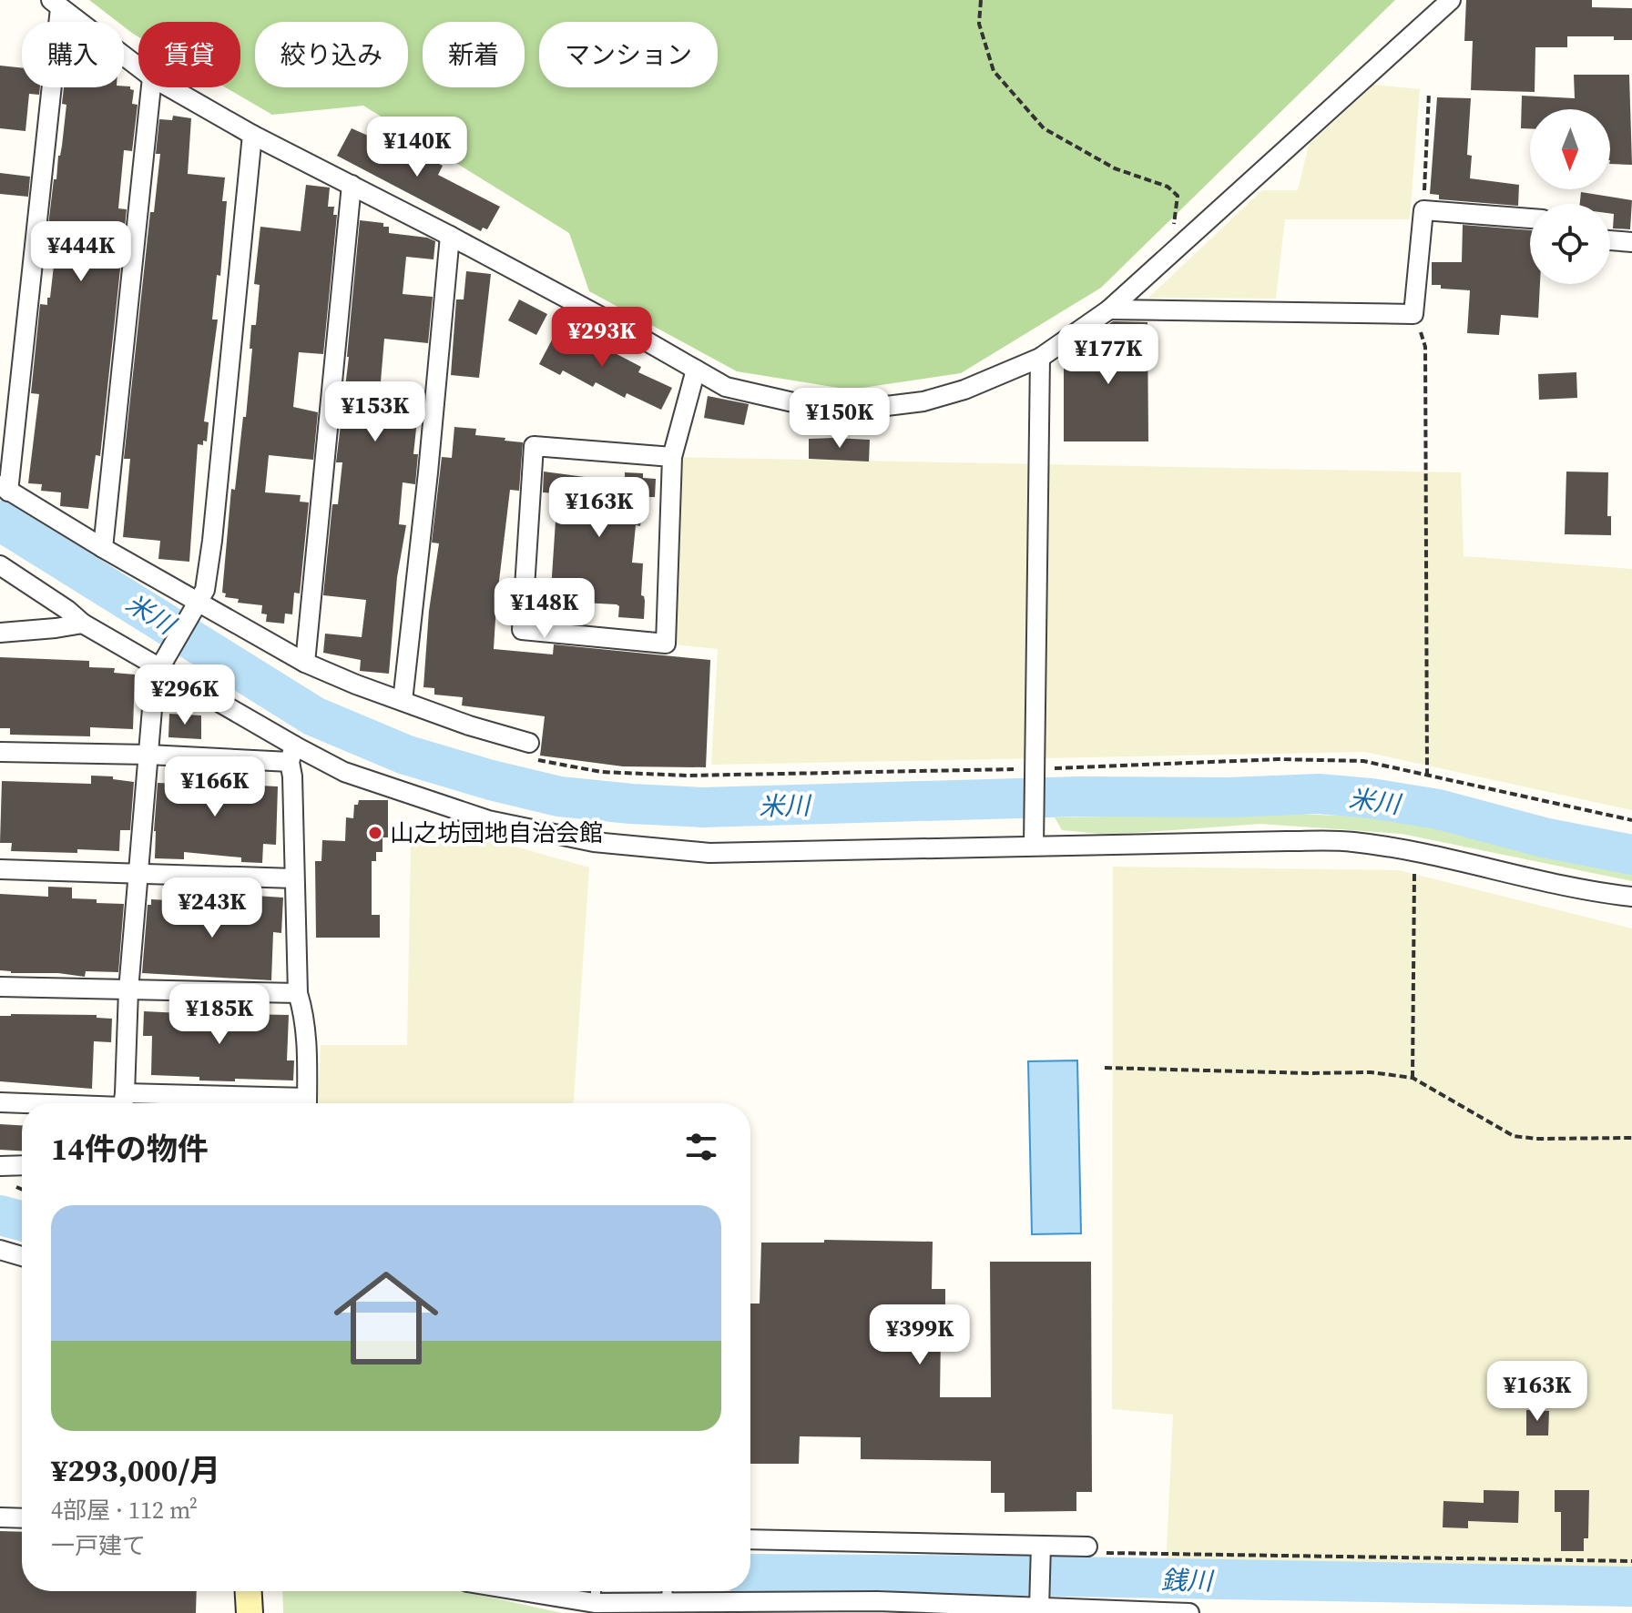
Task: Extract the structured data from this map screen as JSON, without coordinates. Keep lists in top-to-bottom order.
{
  "water": ["米川", "銭川"],
  "places": ["山之坊団地自治会館"],
  "north": "bottom",
  "page": {
    "chip": [
      "購入",
      "賃貸",
      "絞り込み",
      "新着",
      "マンション"
    ],
    "price": [
      "¥140K",
      "¥444K",
      "¥293K",
      "¥177K",
      "¥153K",
      "¥150K",
      "¥163K",
      "¥148K",
      "¥296K",
      "¥166K",
      "¥243K",
      "¥185K",
      "¥399K",
      "¥163K"
    ],
    "heading": "14件の物件",
    "list": [
      {
        "name": "¥293,000/月",
        "note": "4部屋 · 112 m² · 一戸建て"
      }
    ]
  }
}
